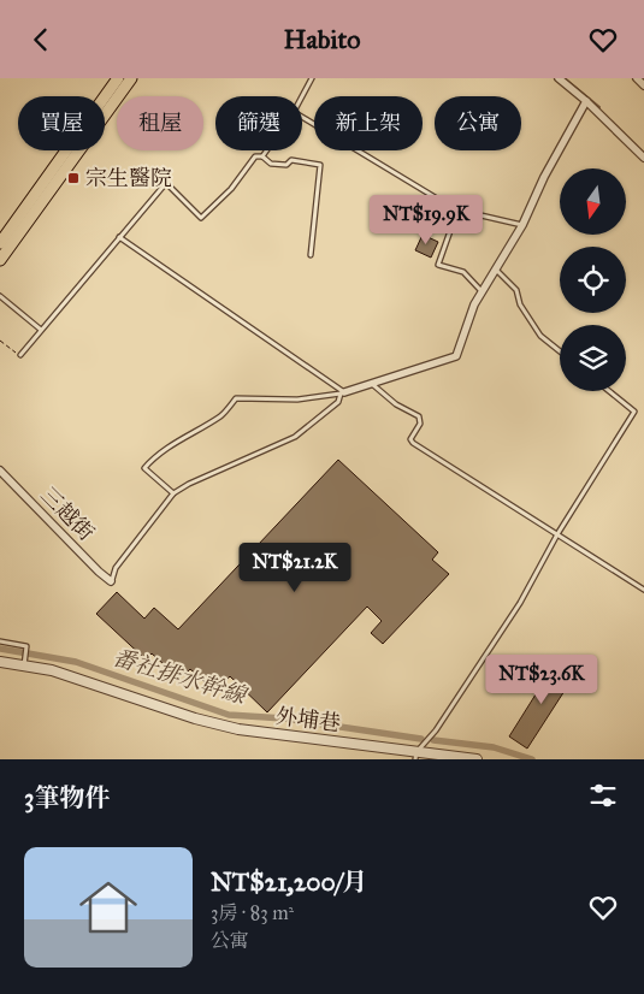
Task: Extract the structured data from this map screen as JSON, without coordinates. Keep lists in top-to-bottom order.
{
  "streets": {
    "street": ["三越街", "外埔巷"]
  },
  "water": ["番社排水幹線"],
  "places": {
    "transit": ["宗生醫院"]
  },
  "north": "bottom",
  "page": {
    "header": "Habito",
    "chip": [
      "買屋",
      "租屋",
      "篩選",
      "新上架",
      "公寓"
    ],
    "price": ["NT$19.9K", "NT$21.2K", "NT$23.6K"],
    "heading": "3筆物件",
    "list": [
      {
        "name": "NT$21,200/月",
        "note": "3房 · 83 m² · 公寓"
      }
    ]
  }
}
